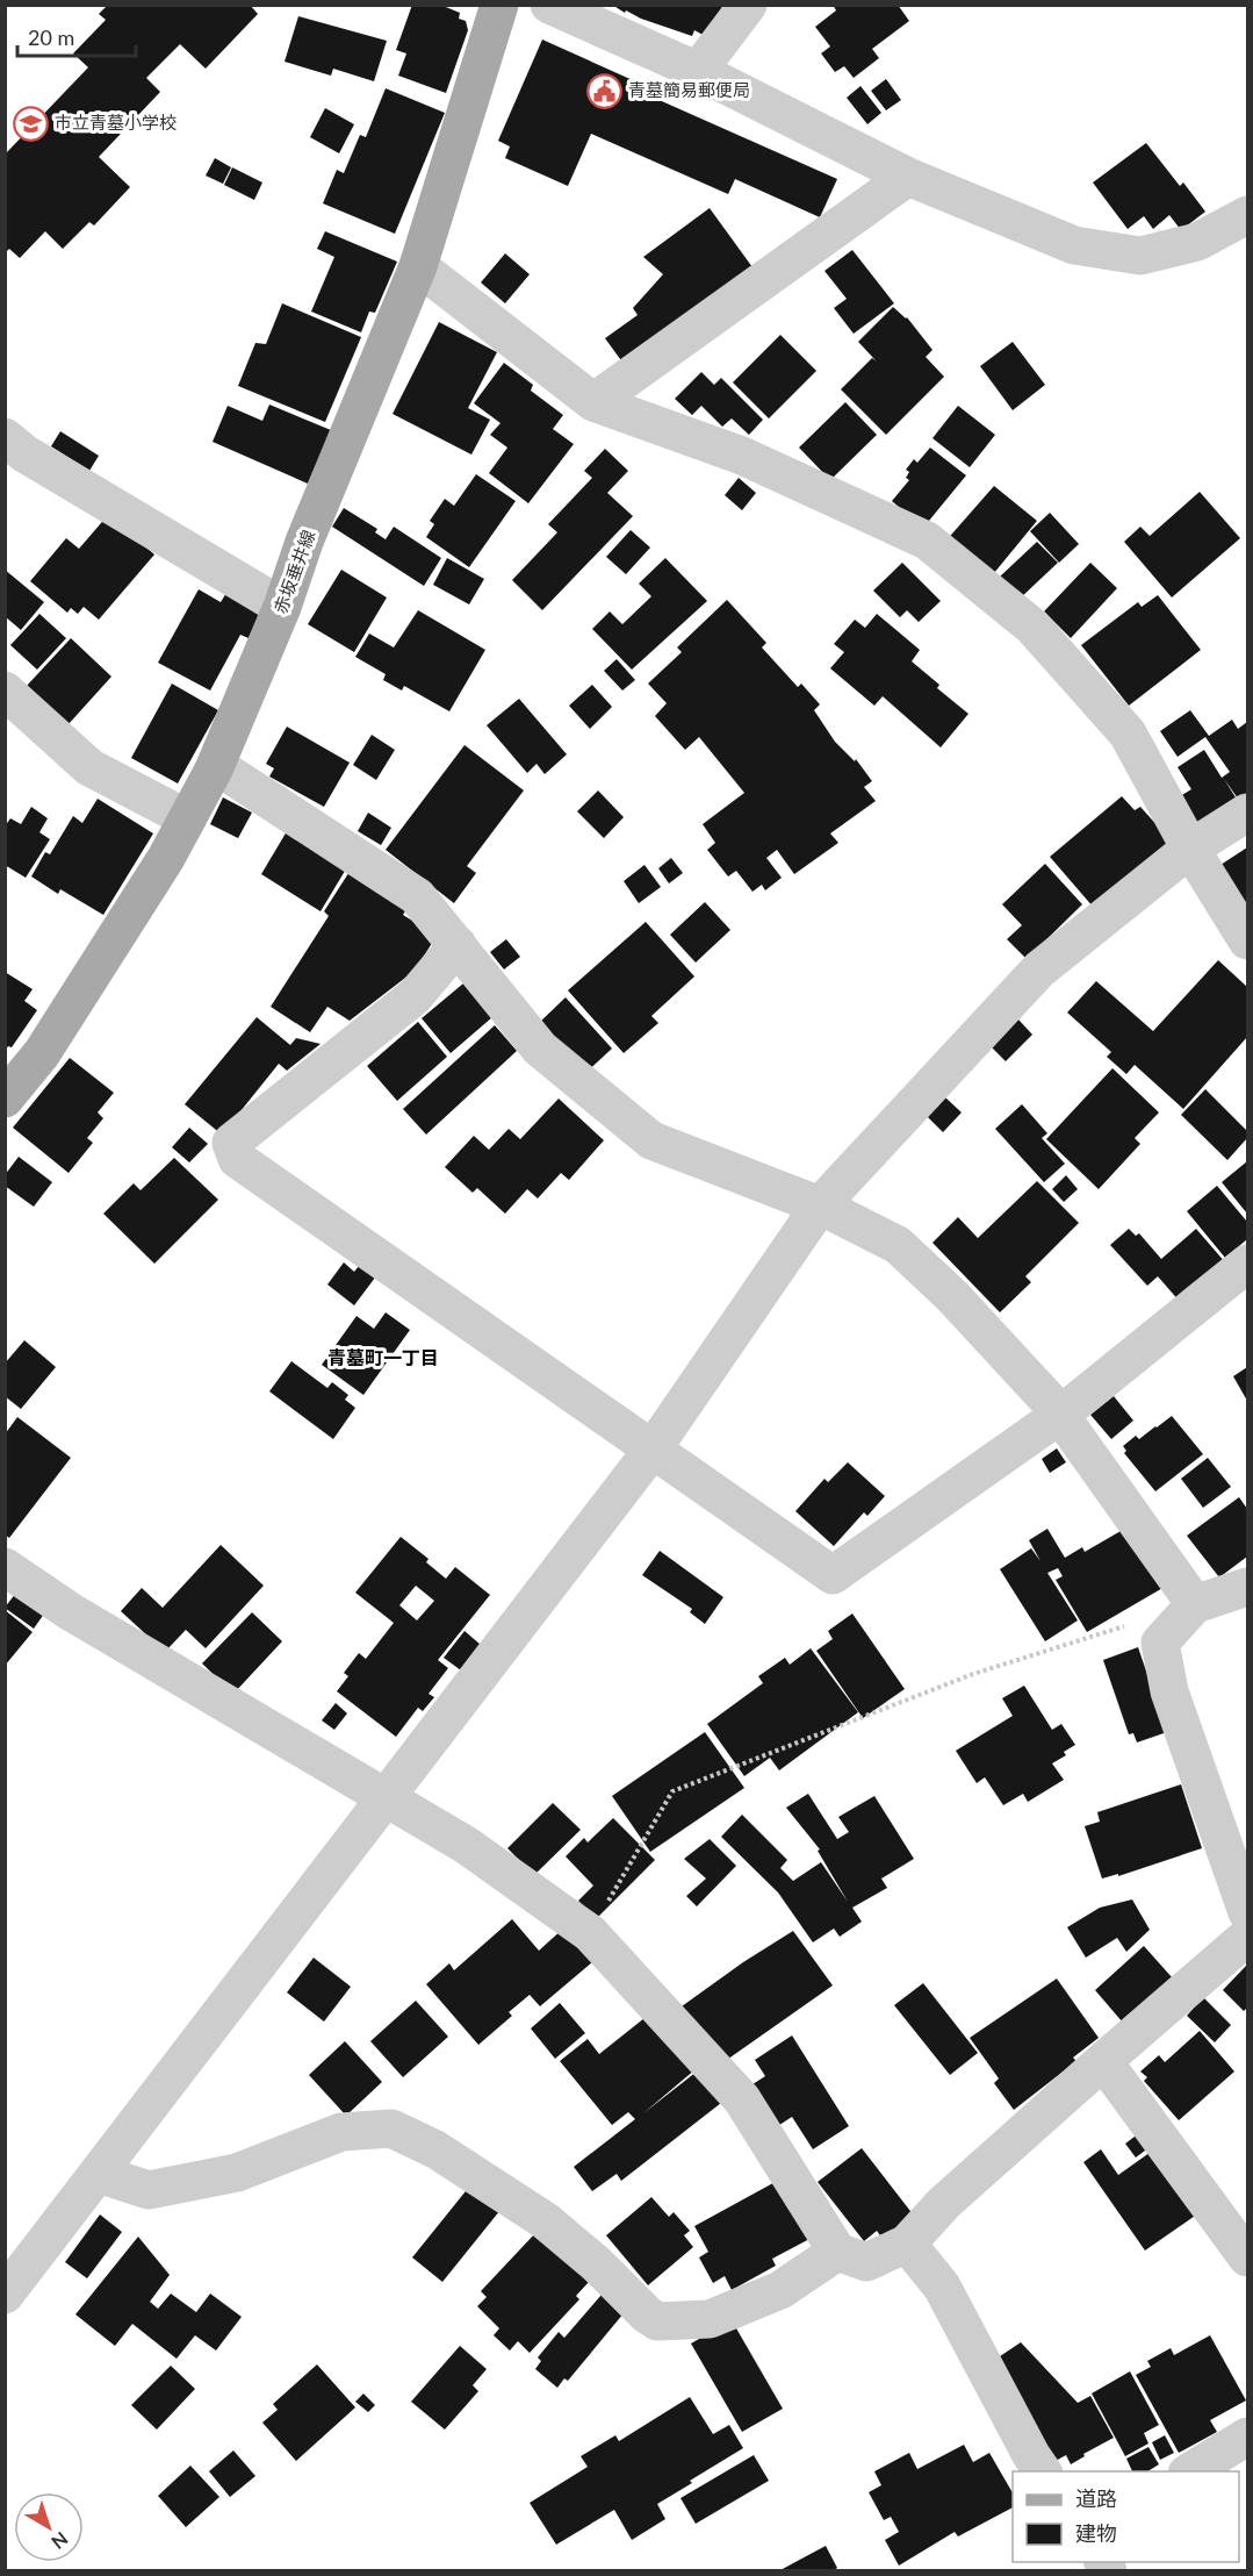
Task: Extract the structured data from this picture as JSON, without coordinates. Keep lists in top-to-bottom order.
{
  "streets": {
    "main road": ["赤坂垂井線"]
  },
  "districts": ["青墓町一丁目"],
  "places": {
    "public building": ["青墓簡易郵便局"],
    "school or university": ["市立青墓小学校"]
  },
  "legend": ["道路", "建物"],
  "scale_bar": "20 m",
  "north": "bottom right"
}
